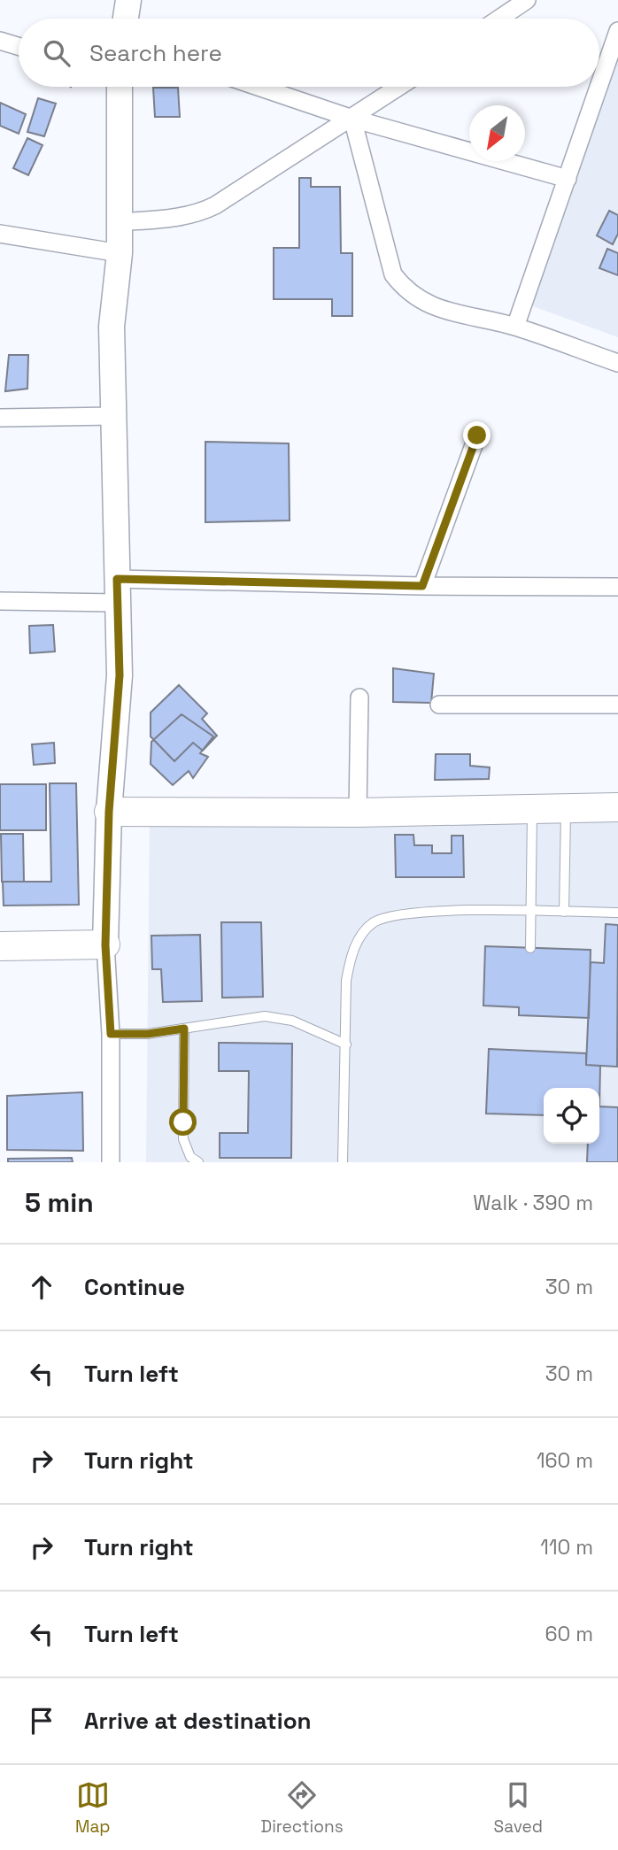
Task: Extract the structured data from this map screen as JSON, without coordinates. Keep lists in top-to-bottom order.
{
  "north": "bottom left",
  "page": {
    "search": "Search here",
    "heading": ["5 min", "Walk · 390 m"],
    "list": [
      ["Continue", "30 m"],
      ["Turn left", "30 m"],
      ["Turn right", "160 m"],
      ["Turn right", "110 m"],
      ["Turn left", "60 m"],
      "Arrive at destination"
    ],
    "nav": ["Map", "Directions", "Saved"]
  }
}
